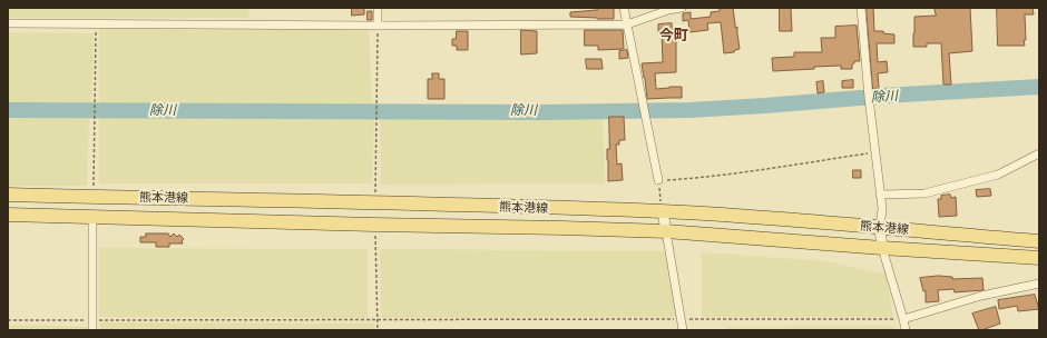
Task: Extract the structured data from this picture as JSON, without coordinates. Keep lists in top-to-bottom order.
{
  "streets": {
    "main road": ["熊本港線"]
  },
  "districts": ["今町"],
  "water": ["除川"]
}
